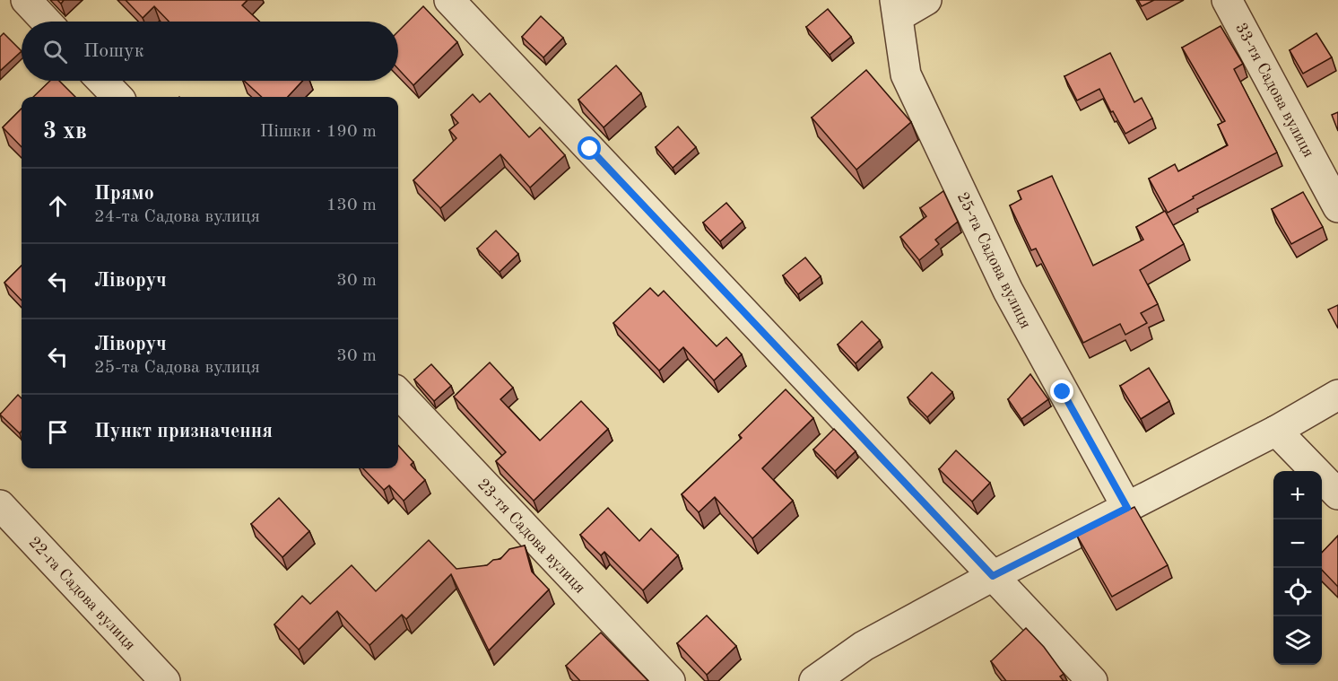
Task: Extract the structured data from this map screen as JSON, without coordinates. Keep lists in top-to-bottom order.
{
  "streets": {
    "street": [
      "33-тя Садова вулиця",
      "25-та Садова вулиця",
      "23-тя Садова вулиця",
      "22-га Садова вулиця"
    ]
  },
  "page": {
    "search": "Пошук",
    "heading": ["3 хв", "Пішки · 190 m"],
    "list": [
      ["Прямо", "24-та Садова вулиця", "130 m"],
      ["Ліворуч", "30 m"],
      ["Ліворуч", "25-та Садова вулиця", "30 m"],
      "Пункт призначення"
    ],
    "map_buttons": ["+", "−"]
  }
}
